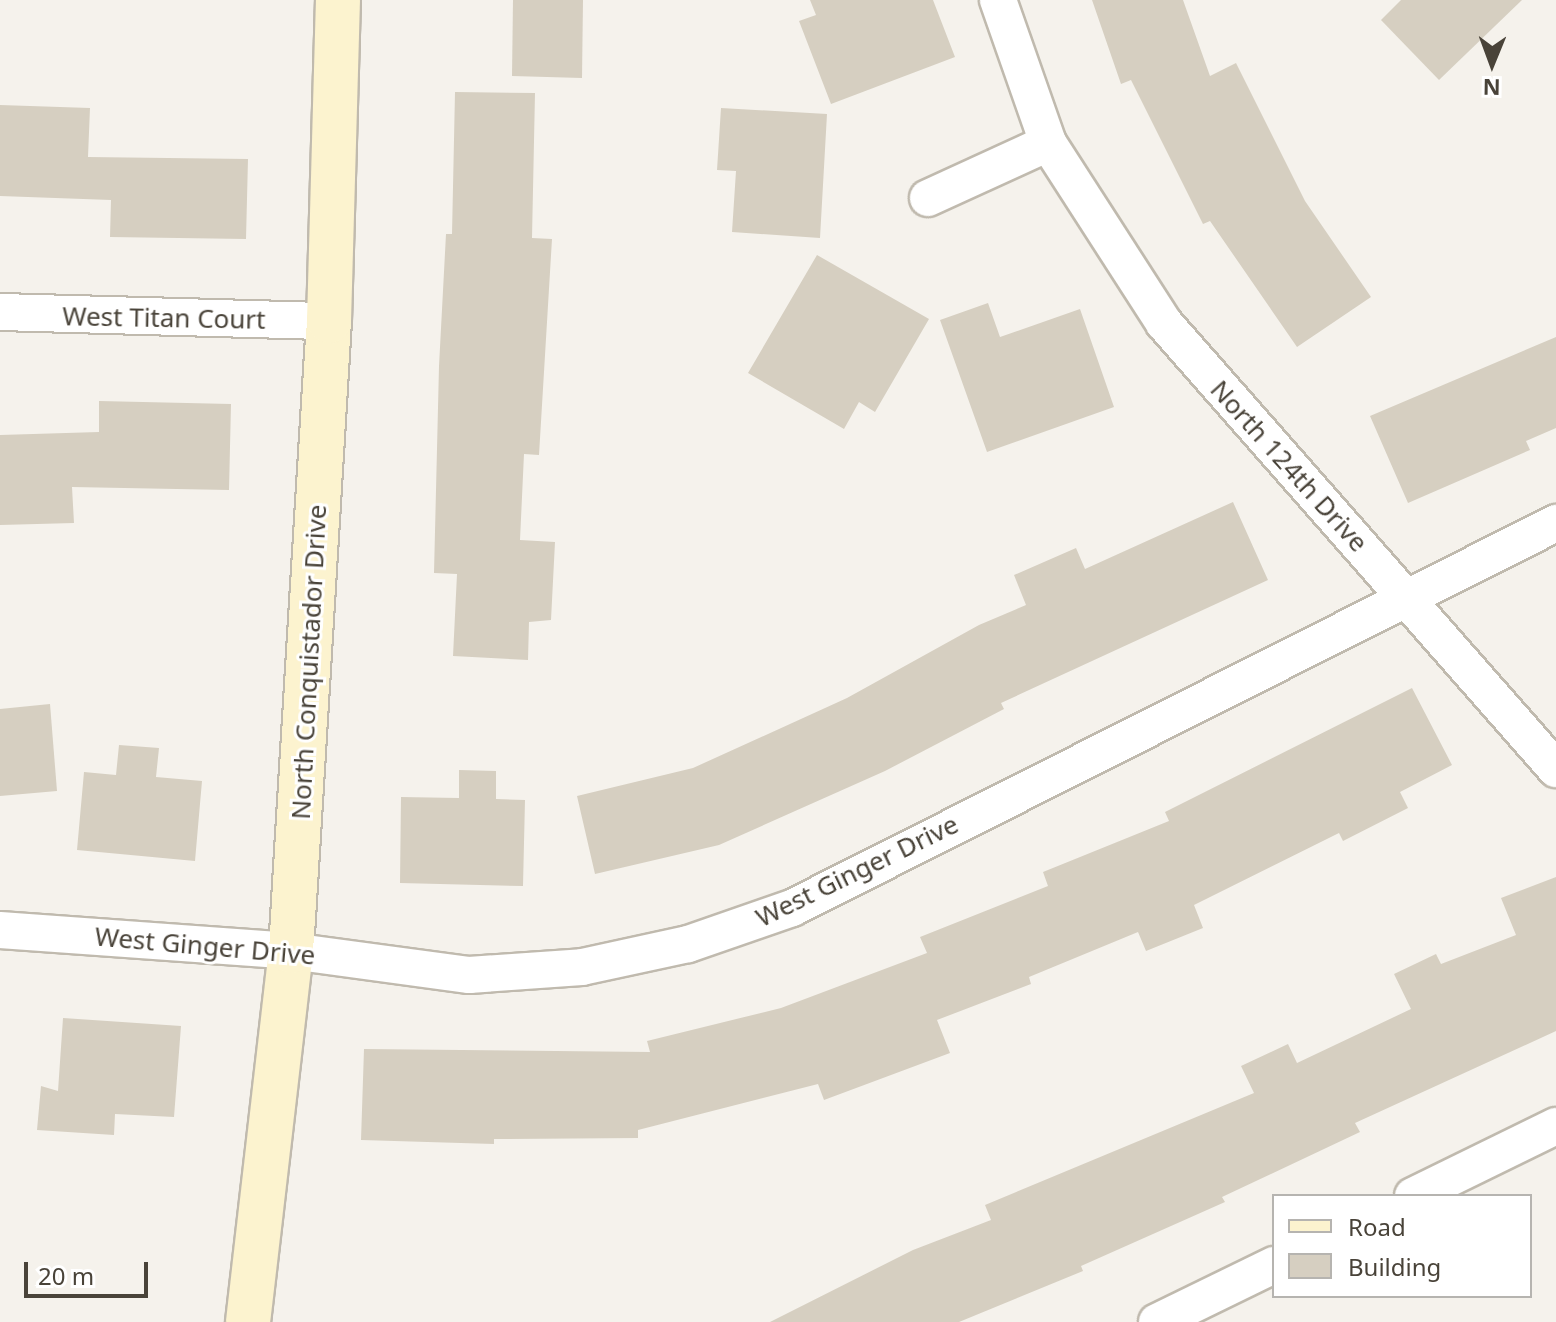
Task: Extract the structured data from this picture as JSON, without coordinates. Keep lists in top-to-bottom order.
{
  "streets": {
    "street": [
      "West Titan Court",
      "North 124th Drive",
      "North Conquistador Drive",
      "West Ginger Drive"
    ]
  },
  "crossings": [
    ["West Titan Court", "North Conquistador Drive"],
    ["North 124th Drive", "West Ginger Drive"],
    ["North Conquistador Drive", "West Ginger Drive"]
  ],
  "legend": ["Road", "Building"],
  "scale_bar": "20 m",
  "north": "bottom"
}
